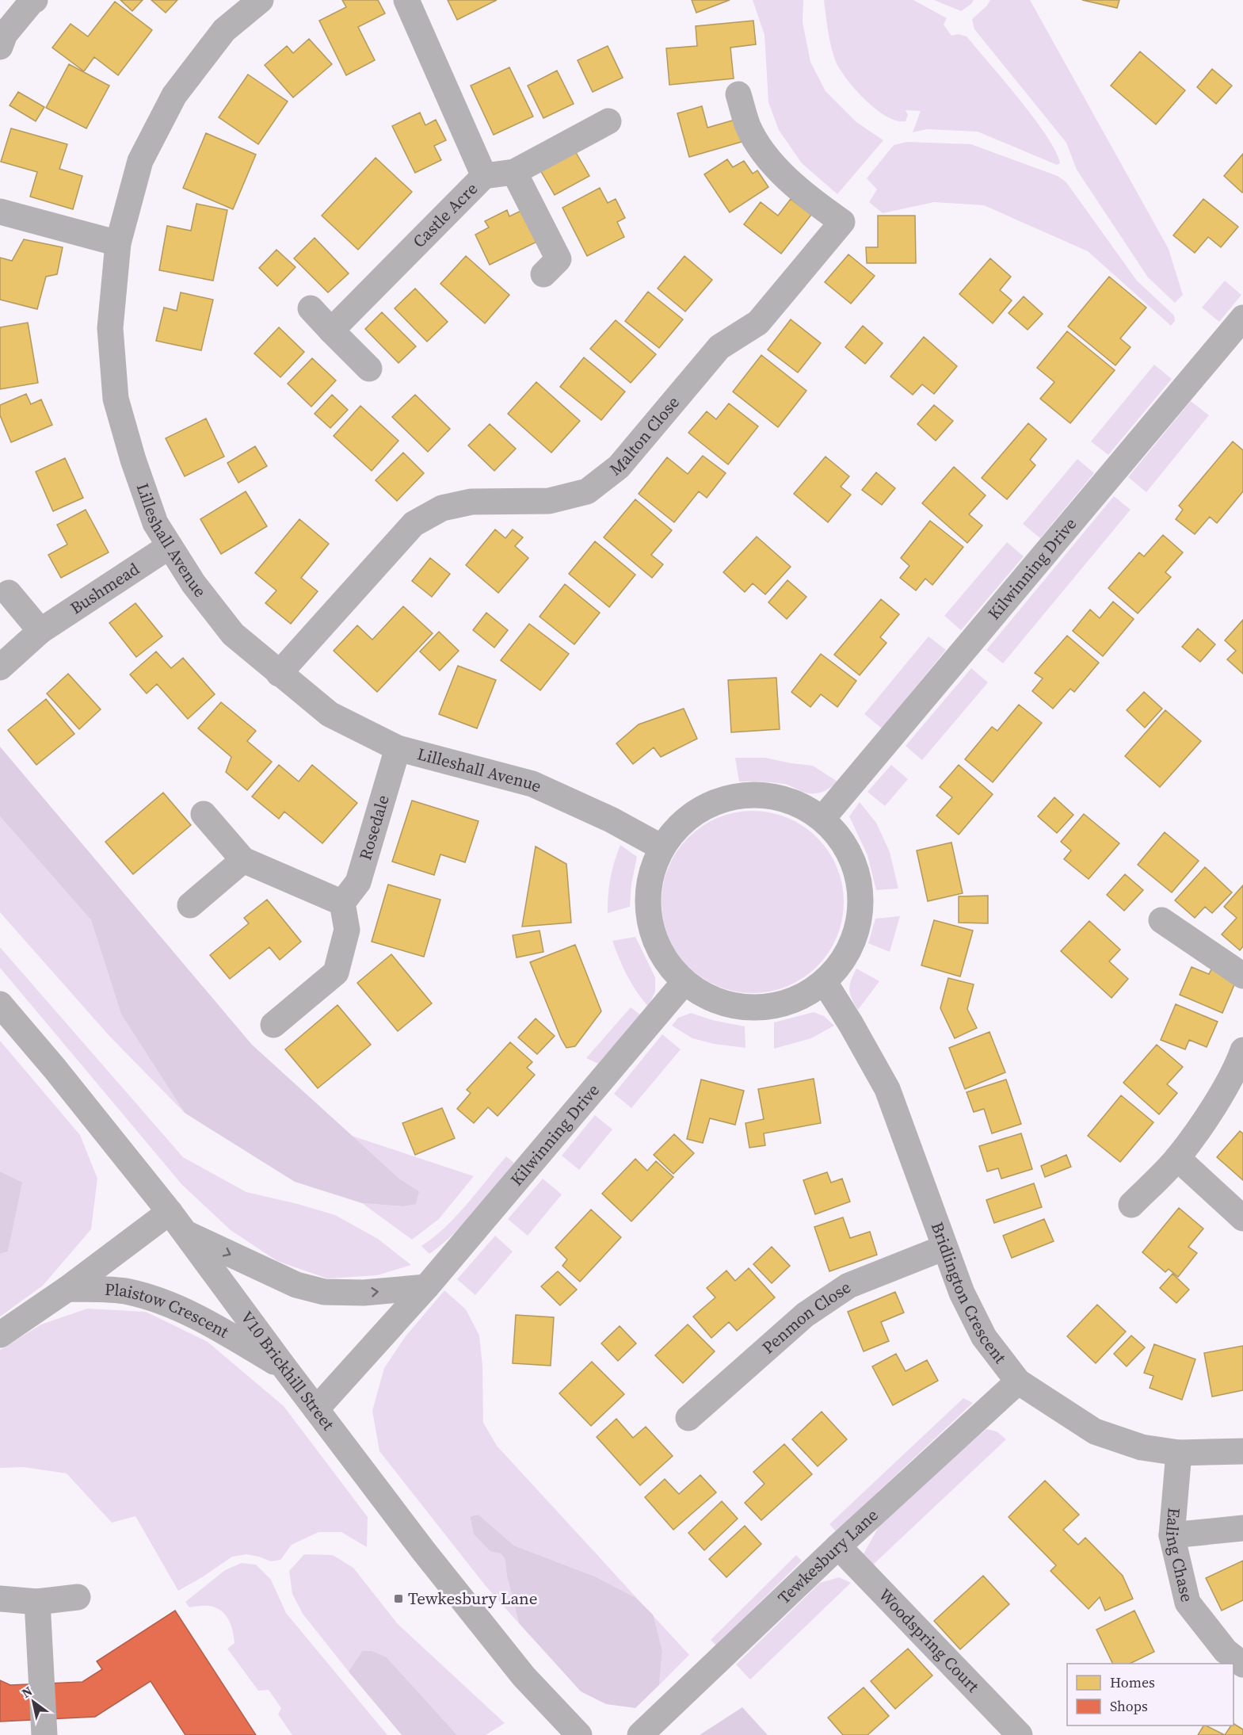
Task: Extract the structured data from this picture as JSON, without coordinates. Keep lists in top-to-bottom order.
{
  "streets": {
    "street": [
      "Castle Acre",
      "Malton Close",
      "Lilleshall Avenue",
      "Kilwinning Drive",
      "Bushmead",
      "Rosedale",
      "Bridlington Crescent",
      "Plaistow Crescent",
      "Penmon Close",
      "V10 Brickhill Street",
      "Ealing Chase",
      "Tewkesbury Lane",
      "Woodspring Court"
    ]
  },
  "crossings": [
    ["Malton Close", "Lilleshall Avenue"],
    ["Lilleshall Avenue", "Bushmead"],
    ["Lilleshall Avenue", "Rosedale"],
    ["Kilwinning Drive", "V10 Brickhill Street"],
    ["Bridlington Crescent", "Penmon Close"],
    ["Bridlington Crescent", "Ealing Chase"],
    ["Bridlington Crescent", "Tewkesbury Lane"],
    ["Plaistow Crescent", "V10 Brickhill Street"],
    ["Tewkesbury Lane", "Woodspring Court"]
  ],
  "places": {
    "transit": ["Tewkesbury Lane"]
  },
  "legend": ["Homes", "Shops"],
  "north": "top left"
}
